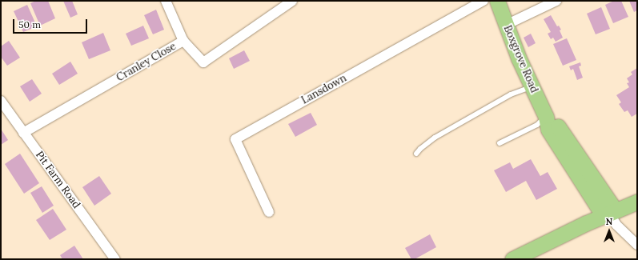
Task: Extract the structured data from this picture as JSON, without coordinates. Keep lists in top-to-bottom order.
{
  "streets": {
    "main road": ["Boxgrove Road"],
    "street": ["Cranley Close", "Lansdown", "Pit Farm Road"]
  },
  "crossings": [
    ["Cranley Close", "Pit Farm Road"]
  ],
  "scale_bar": "50 m",
  "north": "top"
}
